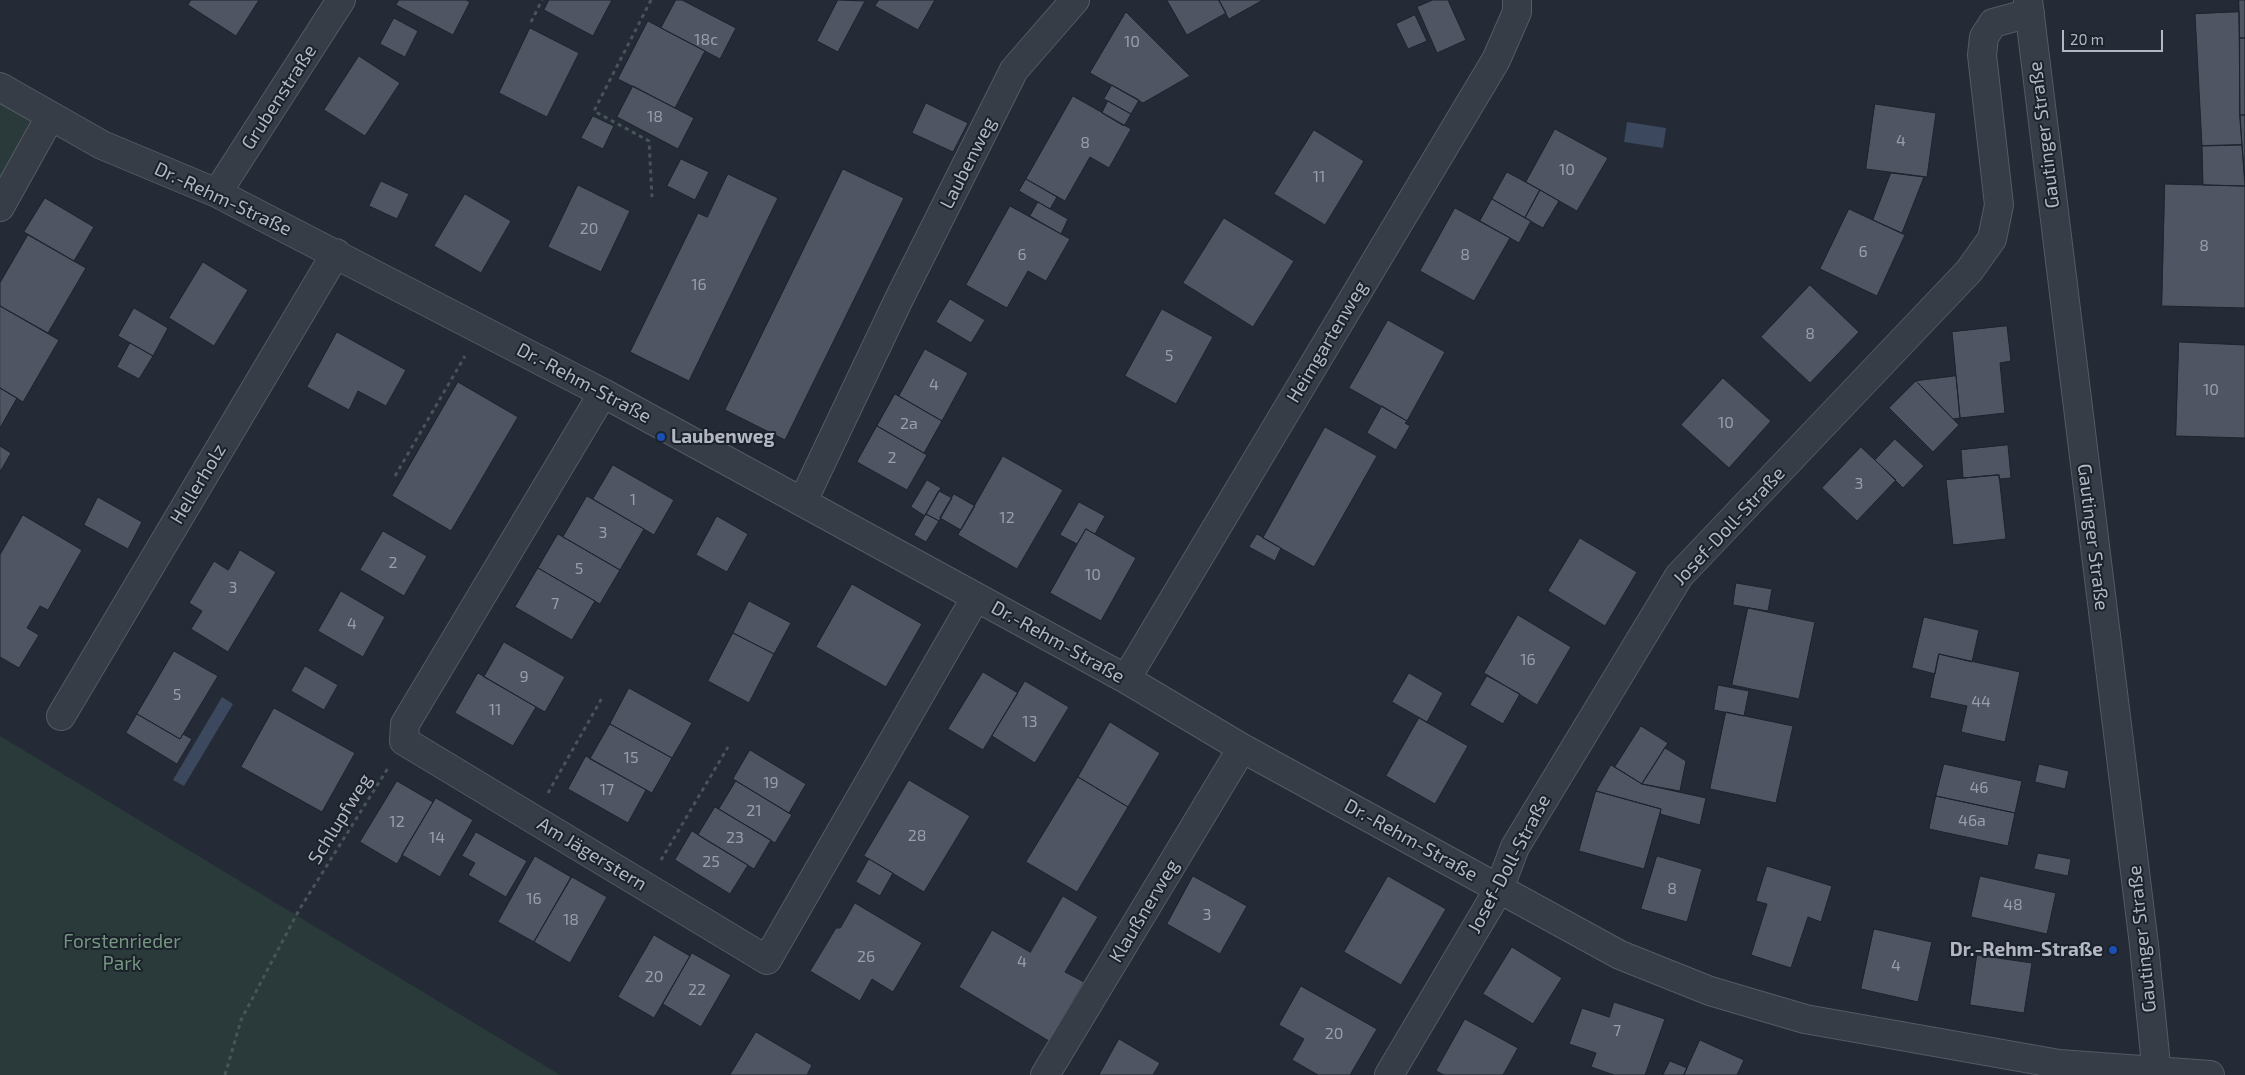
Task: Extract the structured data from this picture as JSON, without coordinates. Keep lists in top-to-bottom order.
{
  "streets": {
    "street": [
      "Grubenstraße",
      "Gautinger Straße",
      "Laubenweg",
      "Dr.-Rehm-Straße",
      "Heimgartenweg",
      "Hellerholz",
      "Josef-Doll-Straße",
      "Am Jägerstern",
      "Klaußnerweg"
    ],
    "path": ["Schlupfweg"]
  },
  "crossings": [
    ["Grubenstraße", "Dr.-Rehm-Straße"],
    ["Gautinger Straße", "Dr.-Rehm-Straße"],
    ["Gautinger Straße", "Josef-Doll-Straße"],
    ["Laubenweg", "Dr.-Rehm-Straße"],
    ["Dr.-Rehm-Straße", "Heimgartenweg"],
    ["Dr.-Rehm-Straße", "Hellerholz"],
    ["Dr.-Rehm-Straße", "Josef-Doll-Straße"],
    ["Dr.-Rehm-Straße", "Am Jägerstern"],
    ["Dr.-Rehm-Straße", "Klaußnerweg"],
    ["Schlupfweg", "Am Jägerstern"]
  ],
  "parks": ["Forstenrieder Park"],
  "places": ["Laubenweg", "Dr.-Rehm-Straße"],
  "house_numbers": [
    "18c",
    "10",
    "18",
    "4",
    "8",
    "10",
    "11",
    "20",
    "8",
    "6",
    "6",
    "8",
    "16",
    "8",
    "5",
    "4",
    "10",
    "10",
    "2a",
    "2",
    "3",
    "1",
    "12",
    "3",
    "2",
    "5",
    "10",
    "3",
    "7",
    "4",
    "16",
    "9",
    "5",
    "44",
    "11",
    "13",
    "15",
    "19",
    "46",
    "17",
    "21",
    "46a",
    "12",
    "28",
    "14",
    "23",
    "25",
    "8",
    "16",
    "48",
    "3",
    "18",
    "26",
    "4",
    "4",
    "20",
    "22",
    "7",
    "20"
  ],
  "scale_bar": "20 m"
}
